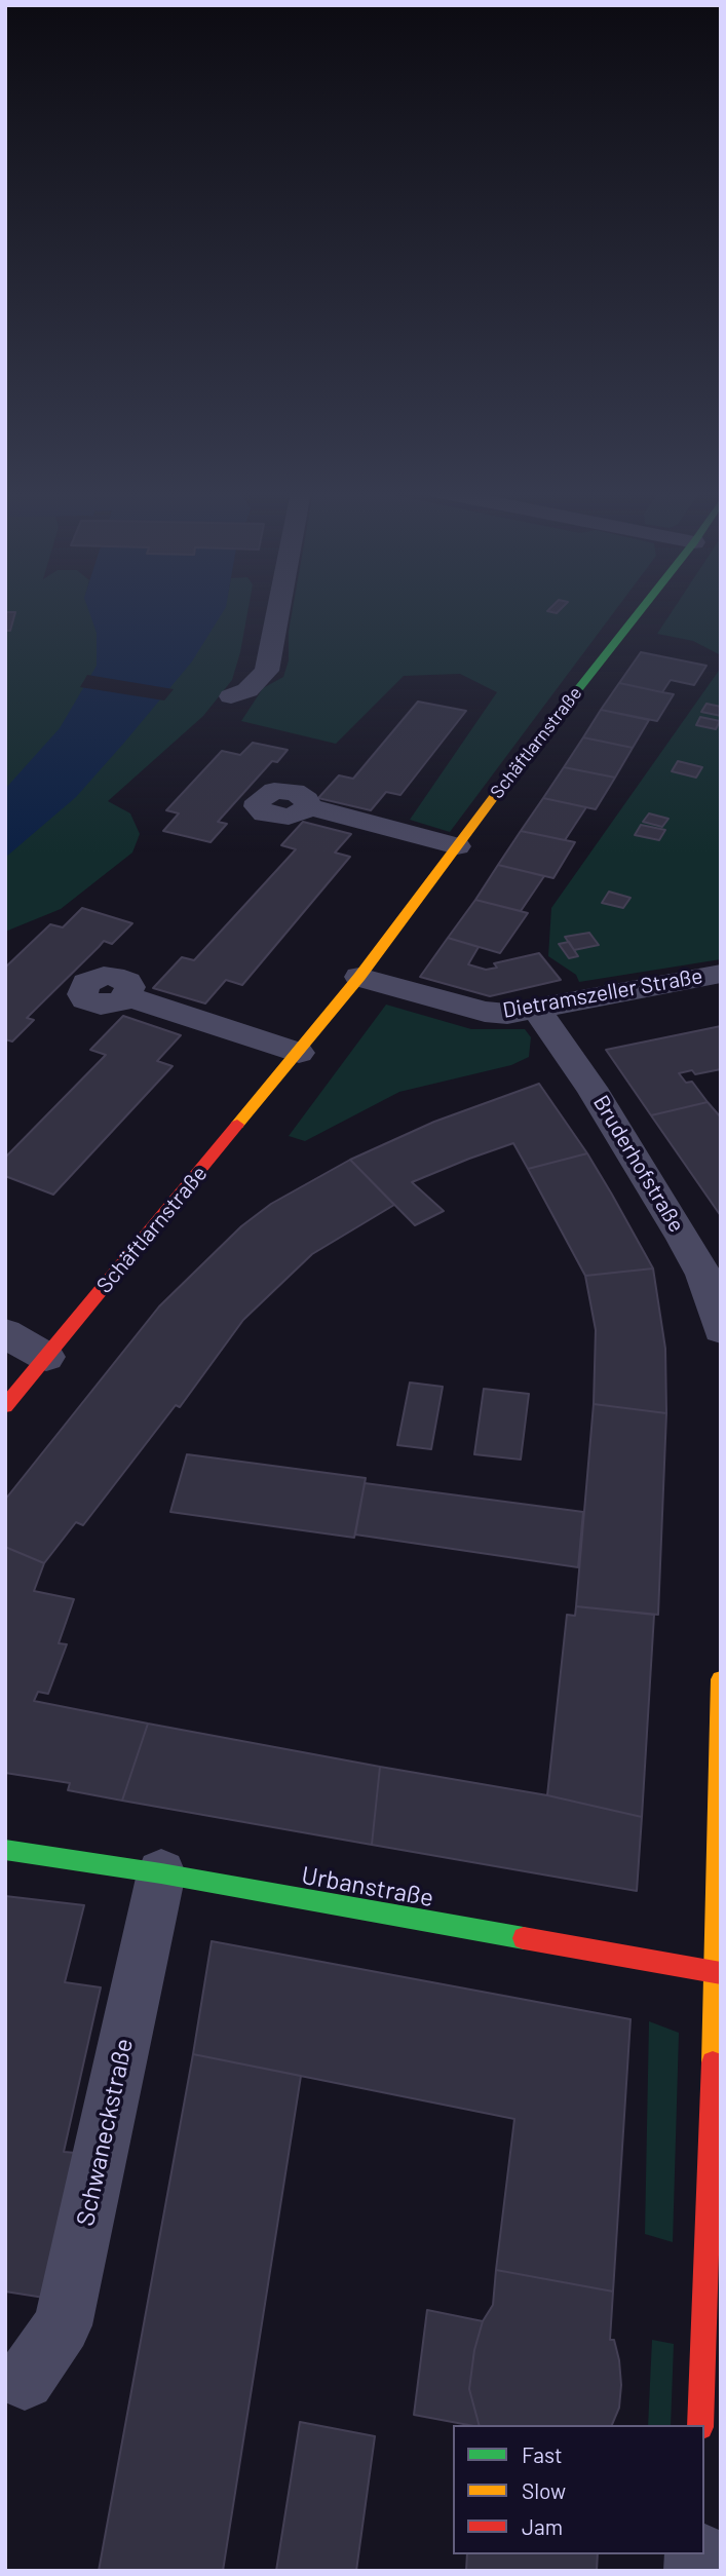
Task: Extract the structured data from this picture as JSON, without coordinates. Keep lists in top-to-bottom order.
{
  "streets": {
    "street": [
      "Schäftlarnstraße",
      "Dietramszeller Straße",
      "Bruderhofstraße",
      "Urbanstraße",
      "Schwaneckstraße"
    ]
  },
  "crossings": [
    ["Schäftlarnstraße", "Dietramszeller Straße"],
    ["Dietramszeller Straße", "Bruderhofstraße"],
    ["Urbanstraße", "Schwaneckstraße"]
  ],
  "legend": ["Fast", "Slow", "Jam"]
}
